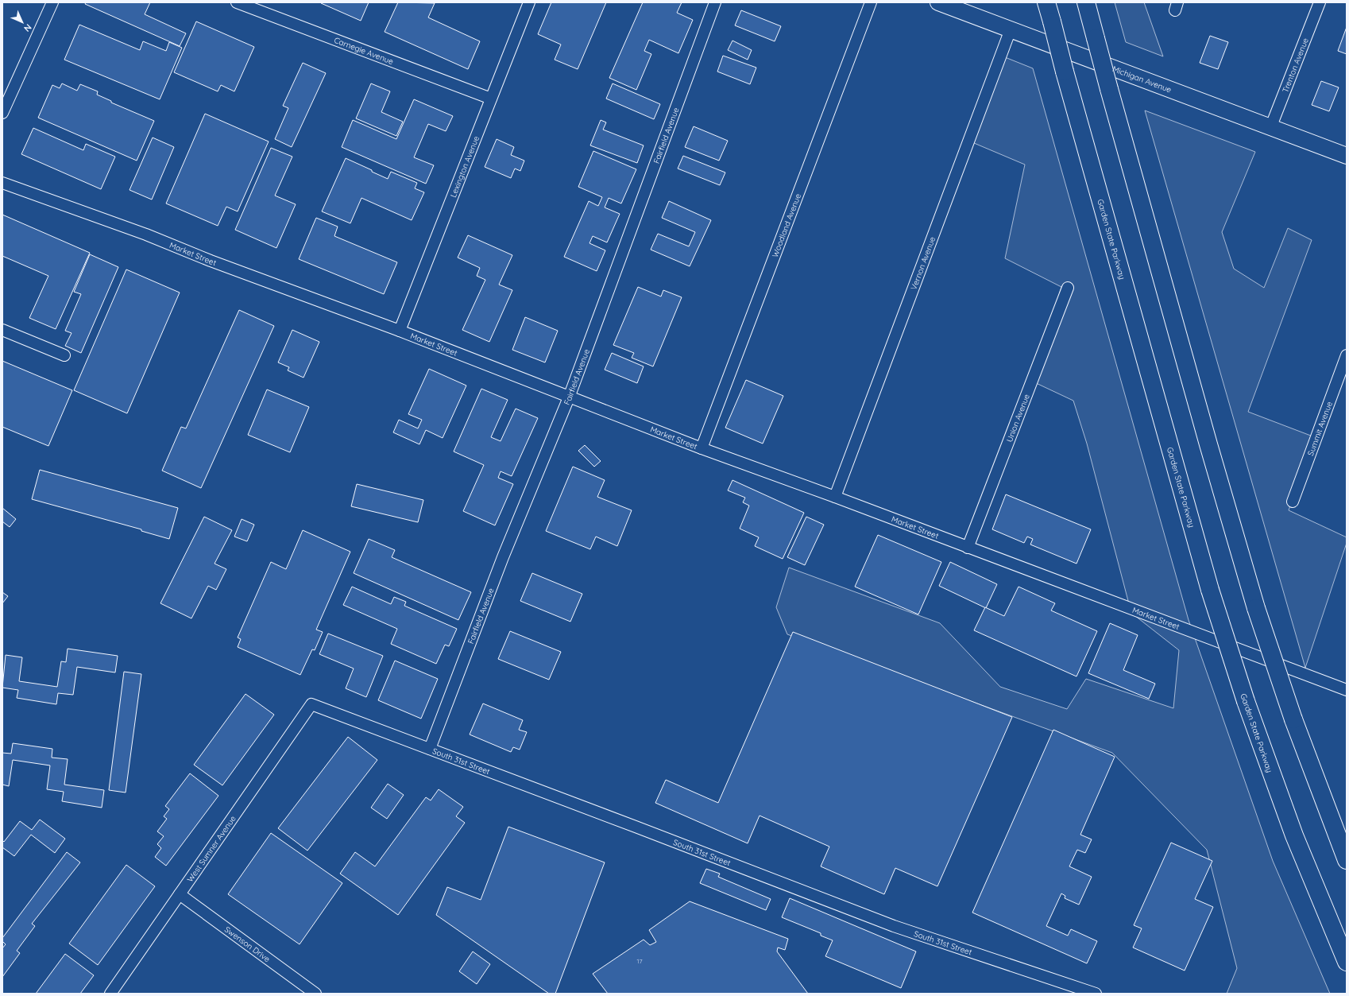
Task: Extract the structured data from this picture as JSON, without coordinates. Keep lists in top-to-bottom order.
{
  "streets": {
    "highway": ["Garden State Parkway"],
    "street": [
      "Carnegie Avenue",
      "Trenton Avenue",
      "Michigan Avenue",
      "Fairfield Avenue",
      "Lexington Avenue",
      "Woodland Avenue",
      "Market Street",
      "Vernon Avenue",
      "Union Avenue",
      "Summit Avenue",
      "South 31st Street",
      "West Sumner Avenue",
      "Swenson Drive"
    ]
  },
  "crossings": [
    ["Carnegie Avenue", "Lexington Avenue"],
    ["Trenton Avenue", "Michigan Avenue"],
    ["Michigan Avenue", "Vernon Avenue"],
    ["Fairfield Avenue", "Market Street"],
    ["Fairfield Avenue", "South 31st Street"],
    ["Lexington Avenue", "Market Street"],
    ["Woodland Avenue", "Market Street"],
    ["Market Street", "Vernon Avenue"],
    ["Market Street", "Union Avenue"],
    ["South 31st Street", "West Sumner Avenue"],
    ["West Sumner Avenue", "Swenson Drive"]
  ],
  "house_numbers": ["17"],
  "north": "bottom right"
}
